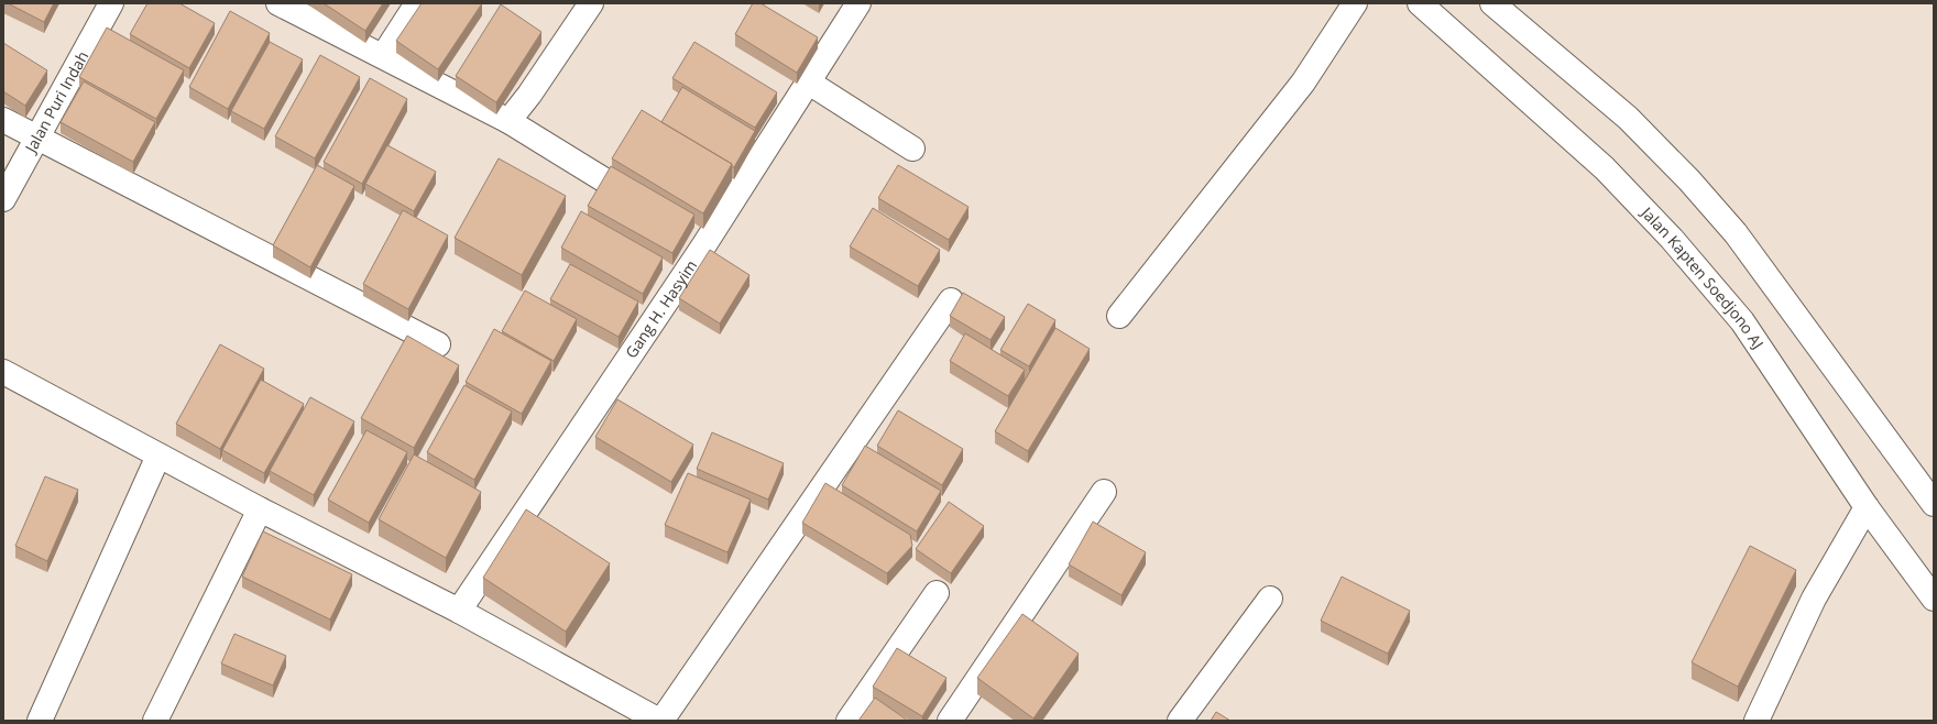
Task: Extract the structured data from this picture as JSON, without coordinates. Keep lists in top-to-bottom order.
{
  "streets": {
    "street": ["Jalan Puri Indah", "Jalan Kapten Soedjono AJ", "Gang H. Hasyim"]
  }
}
